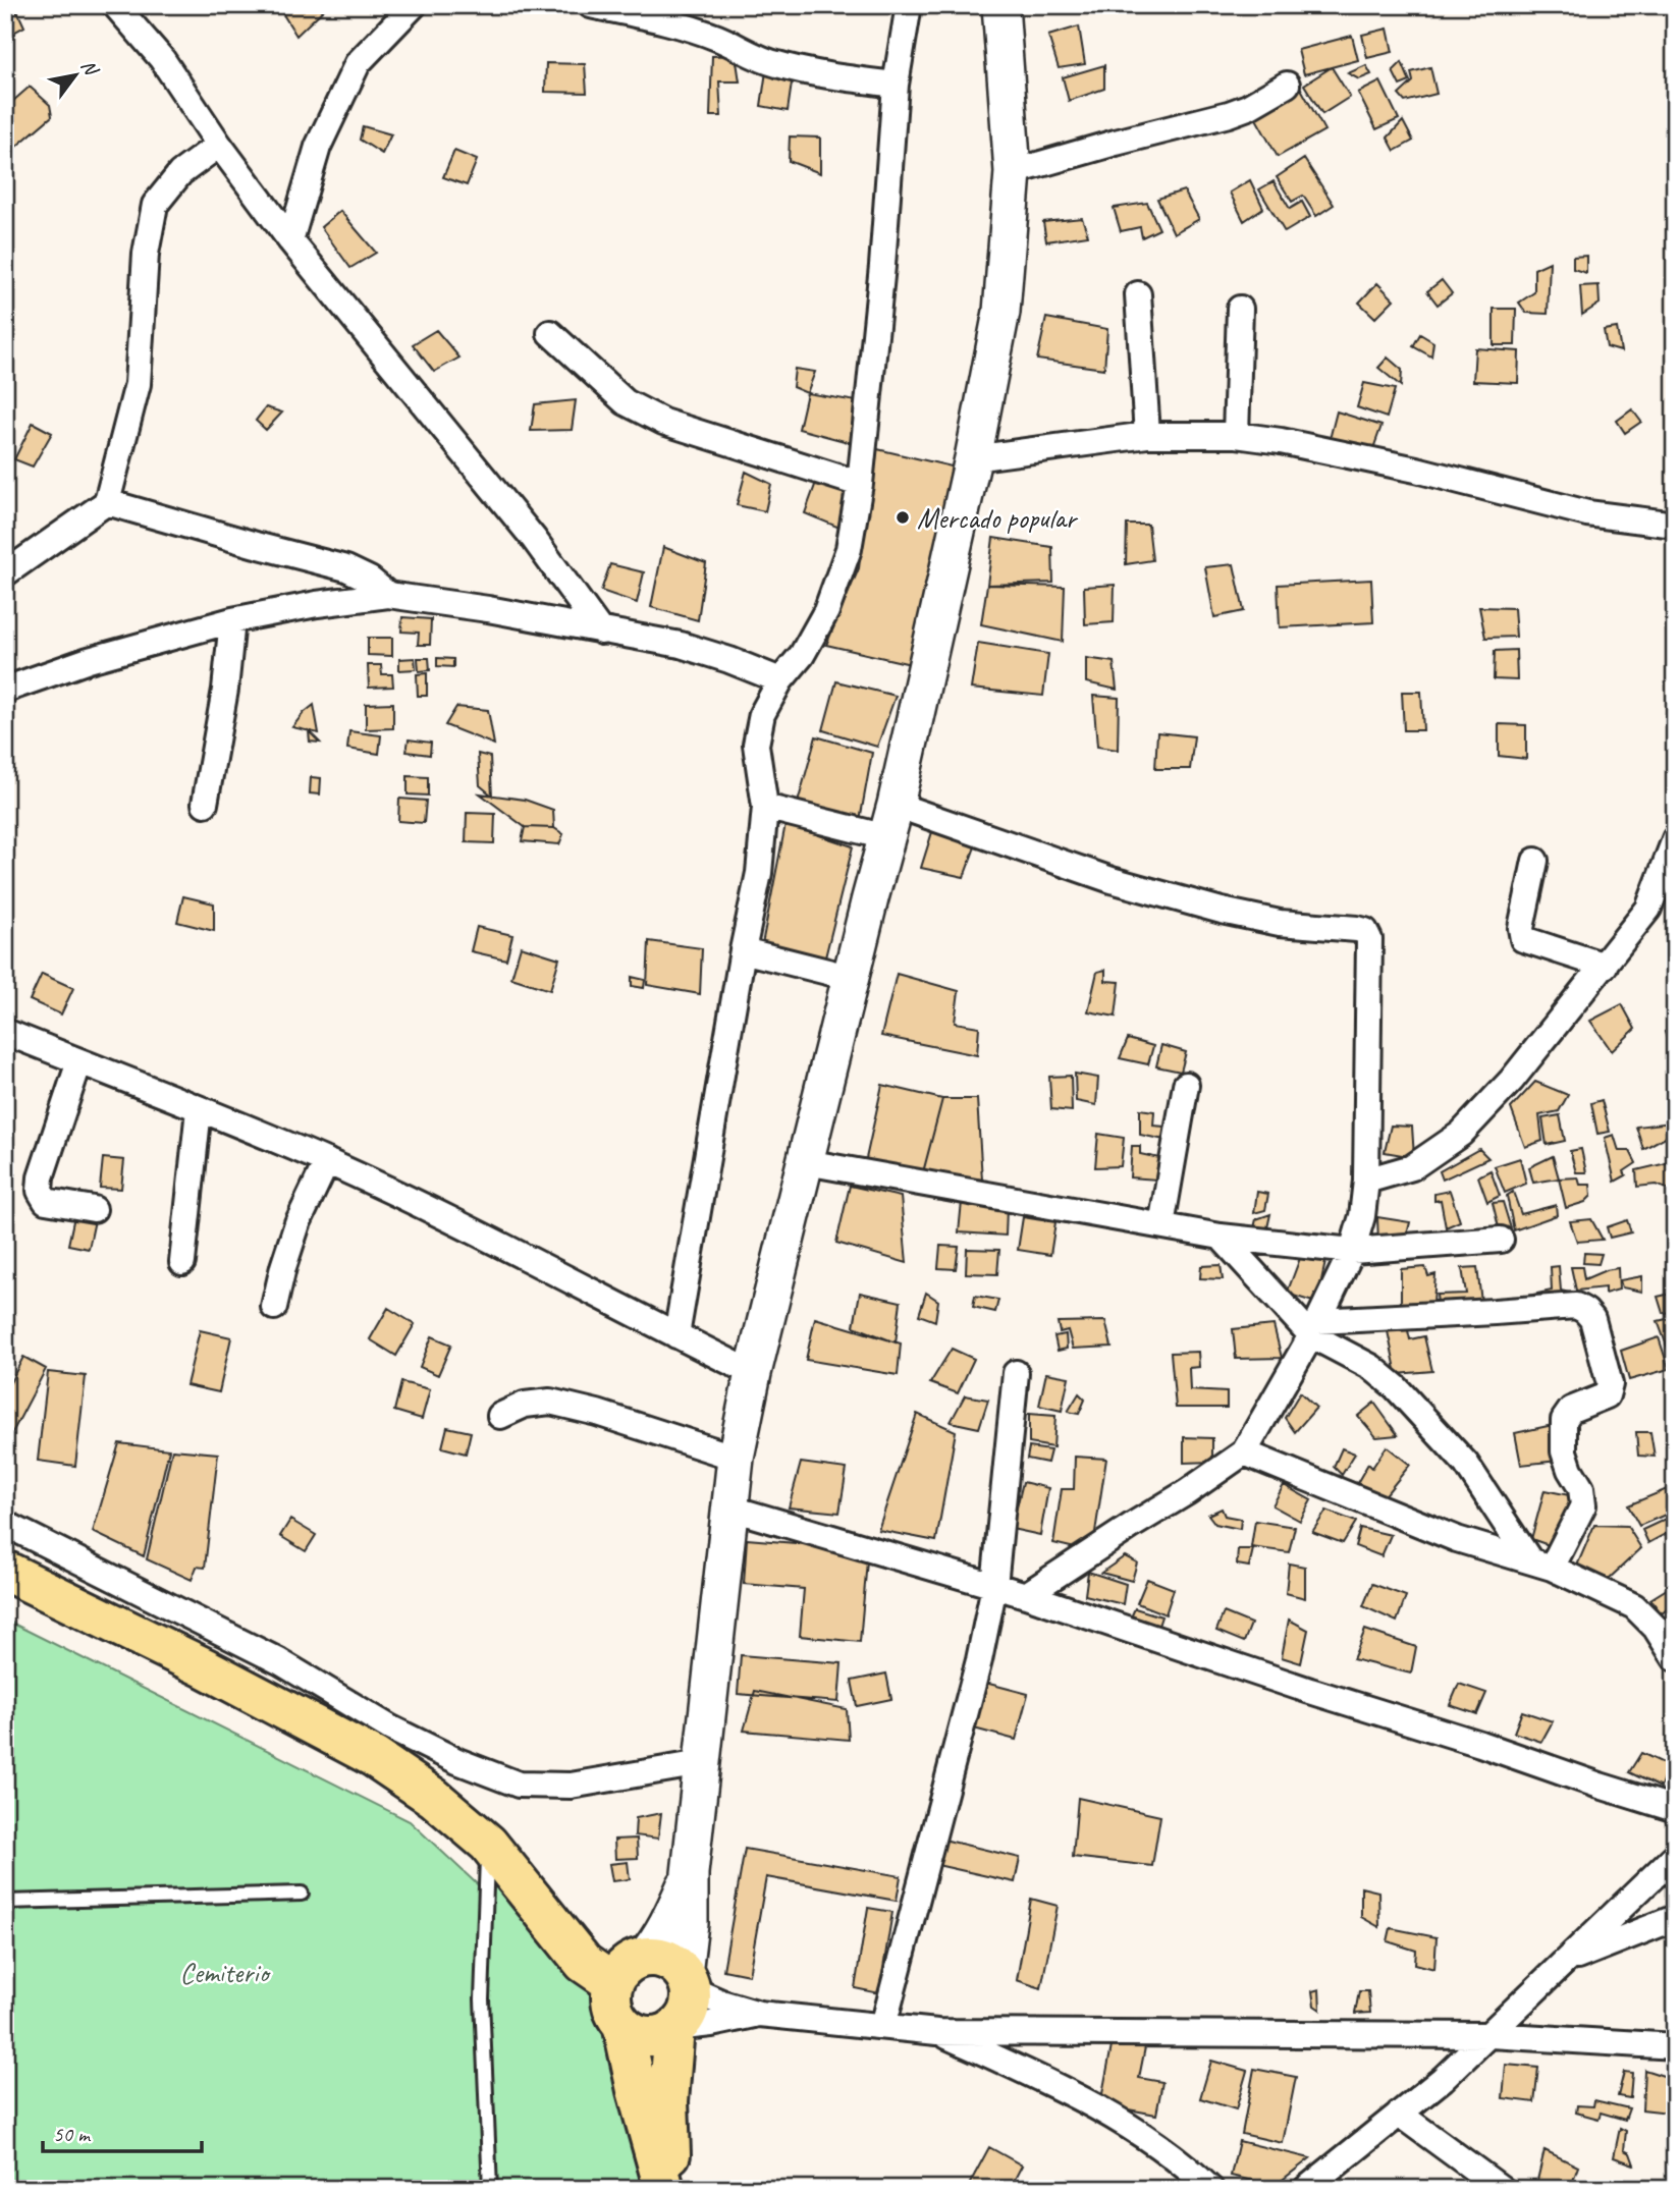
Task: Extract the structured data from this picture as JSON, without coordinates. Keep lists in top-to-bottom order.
{
  "parks": ["Cemiterio"],
  "places": ["Mercado popular"],
  "scale_bar": "50 m",
  "north": "top right"
}
